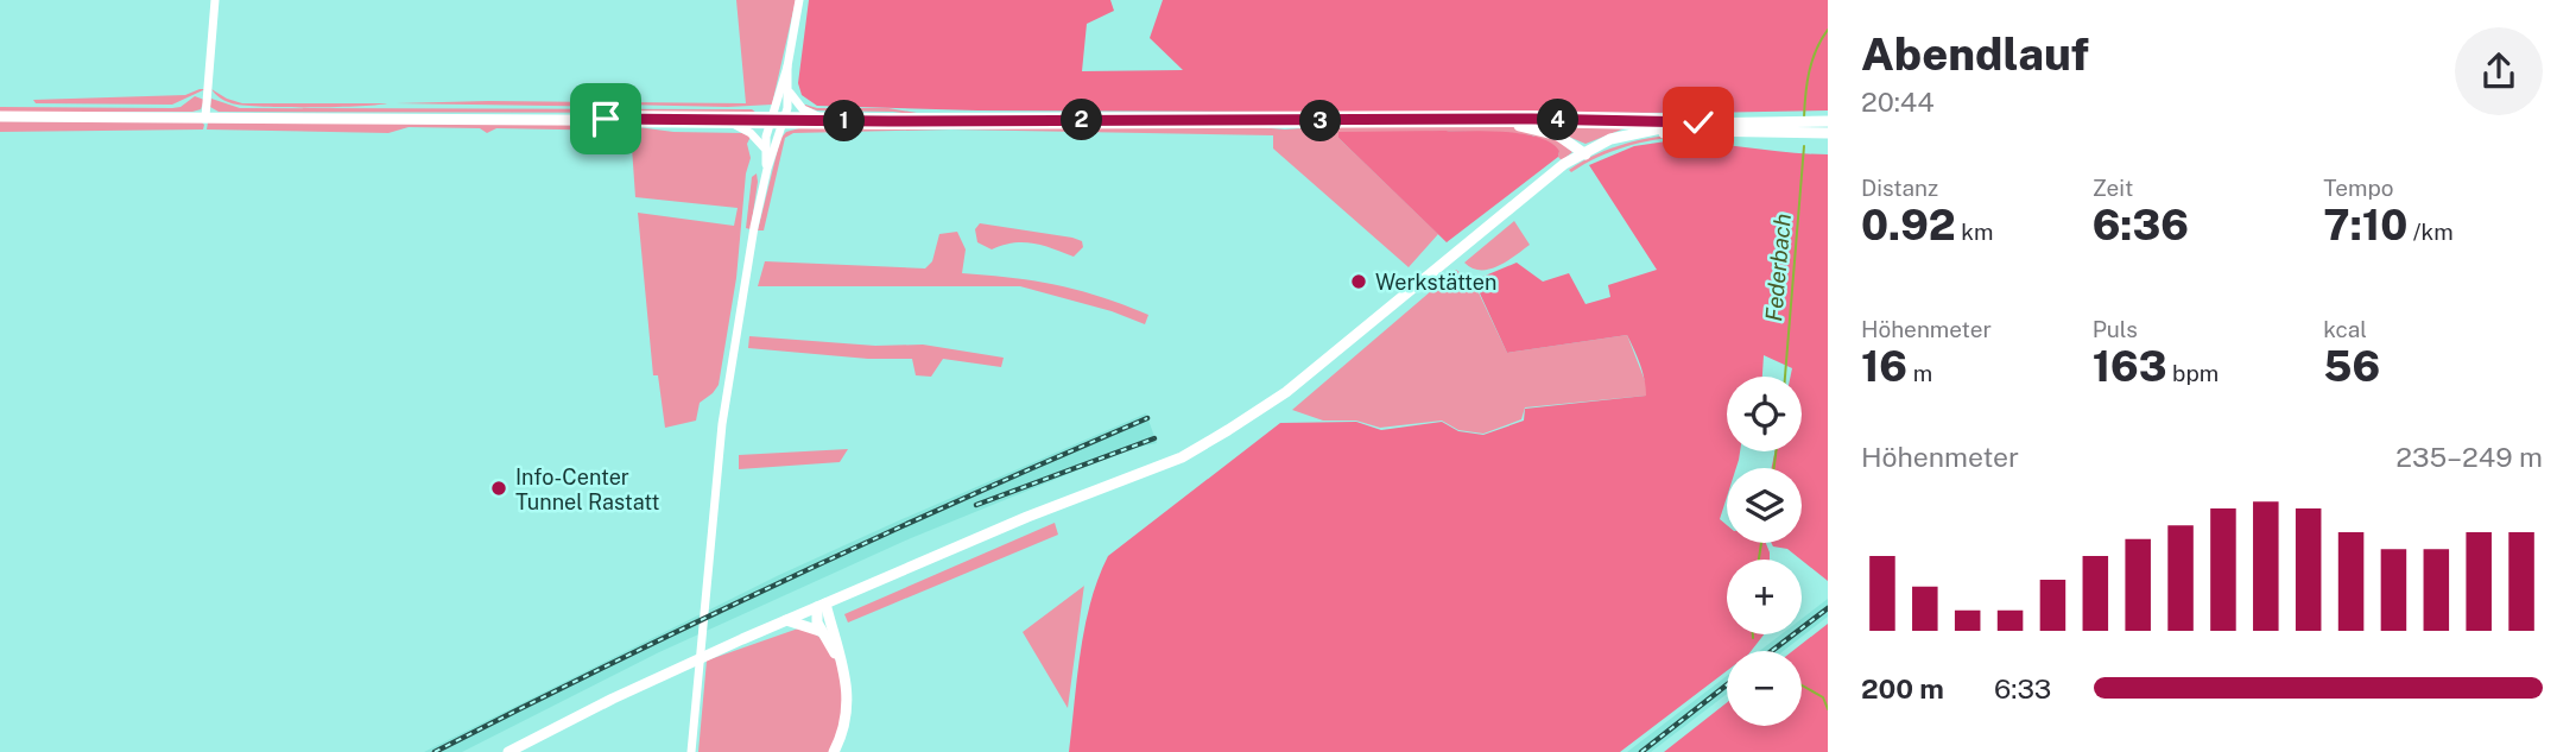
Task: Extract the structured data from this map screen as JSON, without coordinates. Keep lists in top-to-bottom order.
{
  "water": ["Federbach"],
  "places": ["Werkstätten", "Info-Center Tunnel Rastatt"],
  "page": {
    "heading": ["Abendlauf", "20:44"],
    "pins": [
      "2",
      "4",
      "1",
      "3"
    ],
    "stats": [
      ["Distanz", "0.92 km"],
      ["Zeit", "6:36"],
      ["Tempo", "7:10 /km"],
      ["Höhenmeter", "16 m"],
      ["Puls", "163 bpm"],
      ["kcal", "56"]
    ],
    "map_buttons": ["+", "−"],
    "chart": ["Höhenmeter", "235–249 m"],
    "list": [
      {
        "name": "200 m",
        "note": "6:33"
      }
    ]
  }
}
